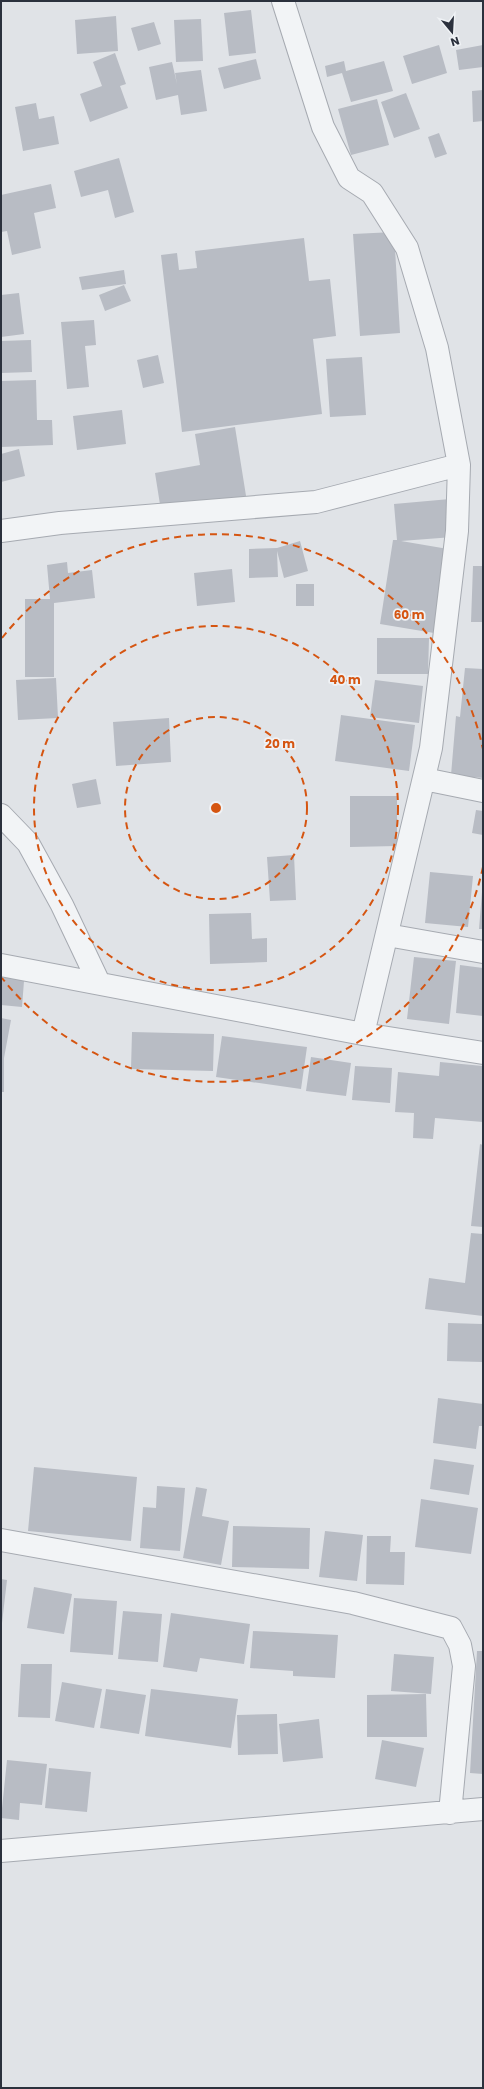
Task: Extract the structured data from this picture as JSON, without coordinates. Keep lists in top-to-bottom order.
{
  "north": "bottom",
  "rings": ["60 m", "40 m", "20 m"]
}
